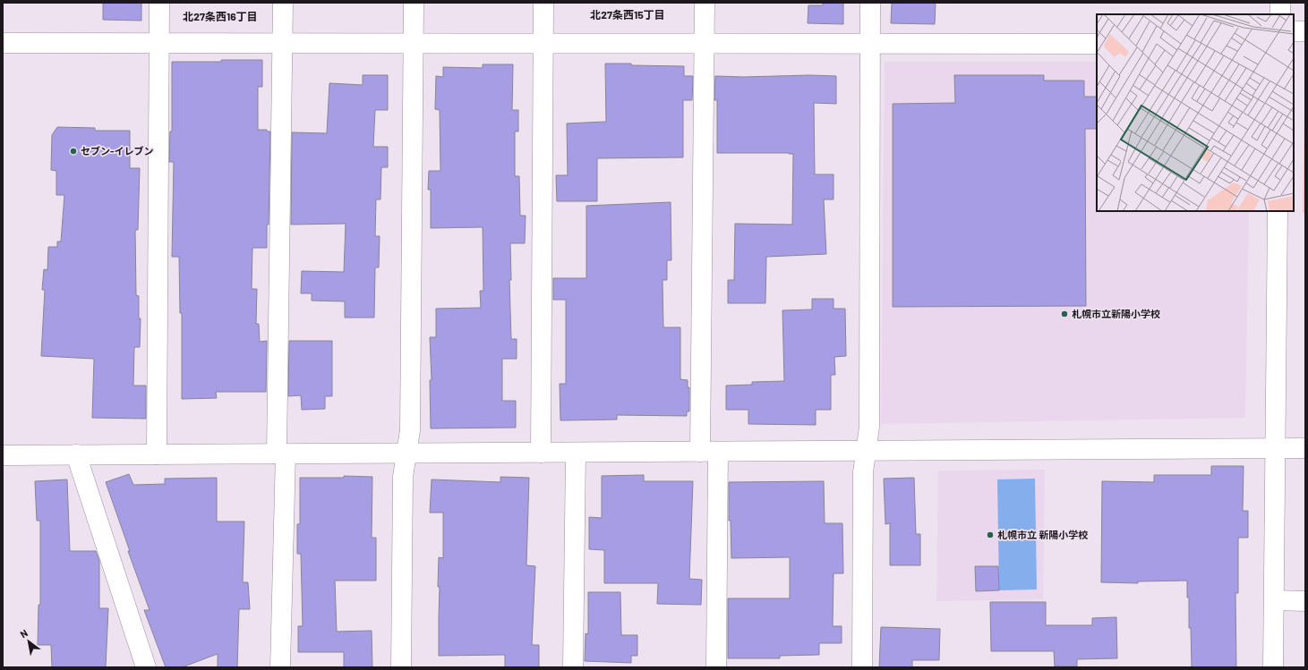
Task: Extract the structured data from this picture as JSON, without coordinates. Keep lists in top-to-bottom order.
{
  "districts": ["北27条西15丁目", "北27条西16丁目"],
  "places": ["セブン-イレブン", "札幌市立新陽小学校", "札幌市立 新陽小学校"],
  "north": "top left"
}
